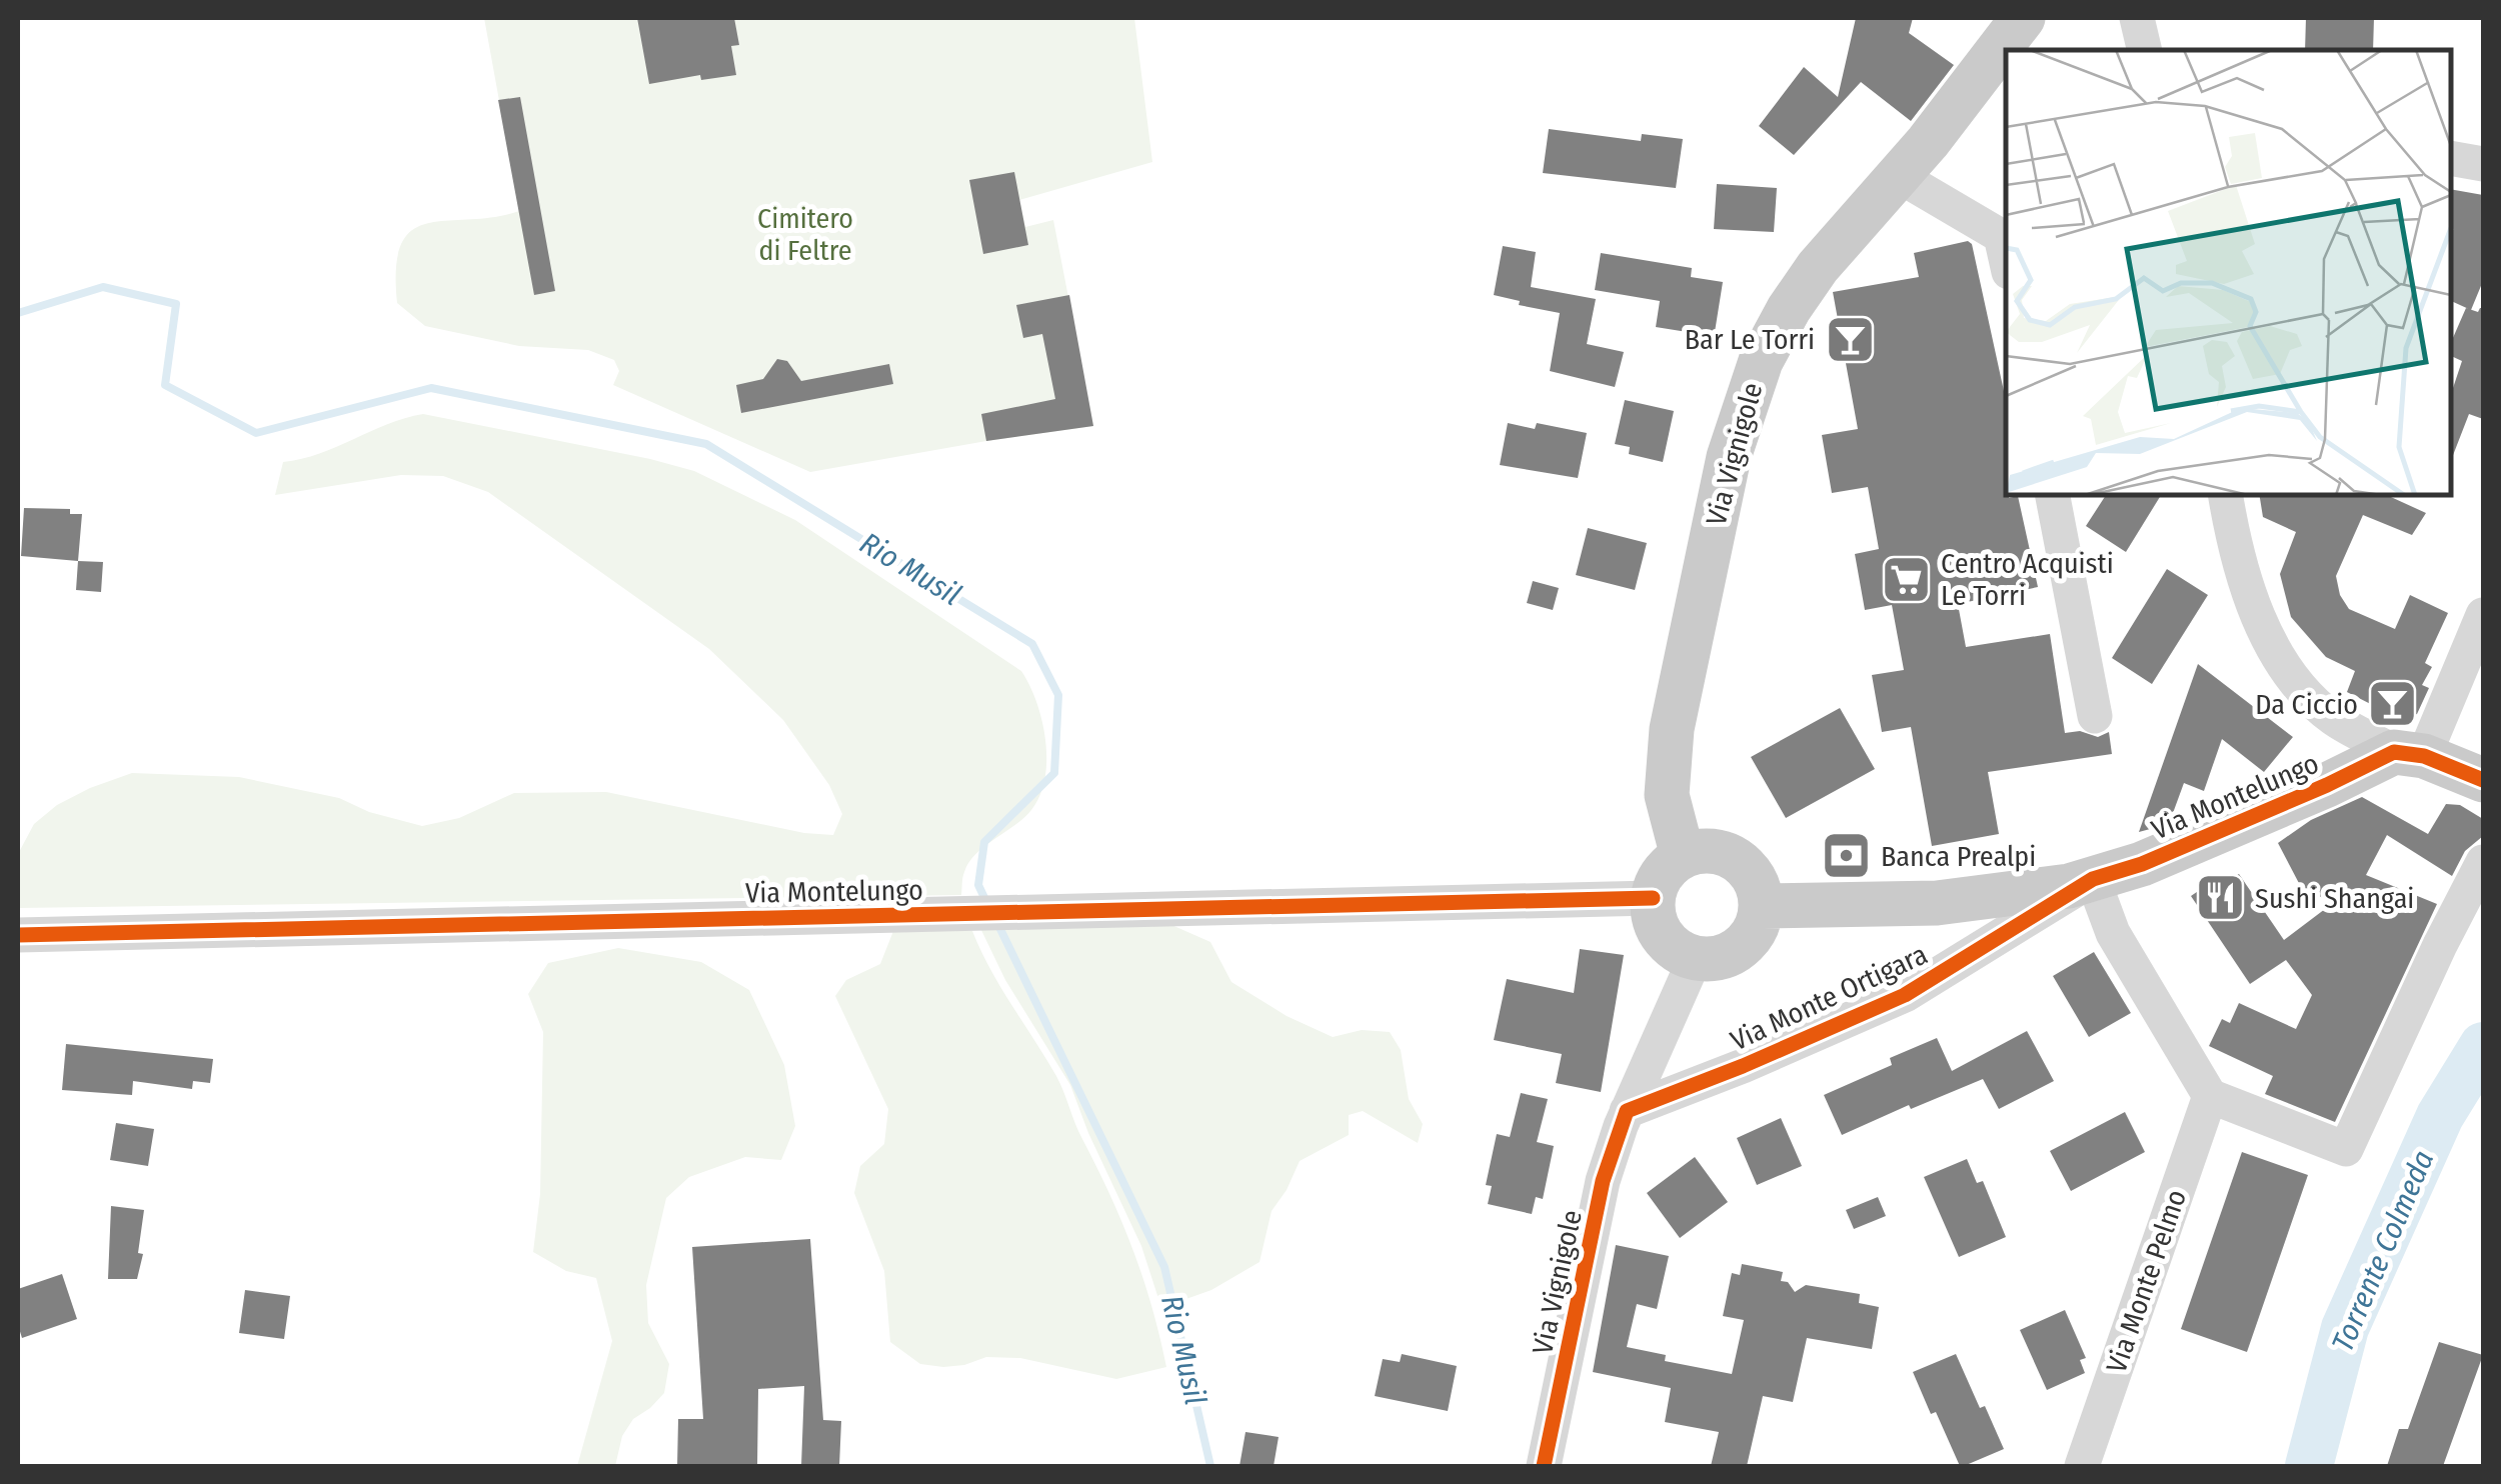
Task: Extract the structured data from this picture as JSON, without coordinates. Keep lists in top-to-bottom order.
{
  "streets": {
    "main road": ["Via Vignigole", "Via Montelungo"],
    "street": ["Via Monte Ortigara", "Via Monte Pelmo"]
  },
  "crossings": [
    ["Via Vignigole", "Via Montelungo"],
    ["Via Vignigole", "Via Monte Ortigara"],
    ["Via Montelungo", "Via Monte Ortigara"]
  ],
  "water": ["Rio Musil", "Torrente Colmeda"],
  "parks": ["Cimitero di Feltre"],
  "places": {
    "bar": ["Bar Le Torri", "Da Ciccio"],
    "supermarket": ["Centro Acquisti Le Torri"],
    "bank": ["Banca Prealpi"],
    "restaurant": ["Sushi Shangai"]
  }
}
